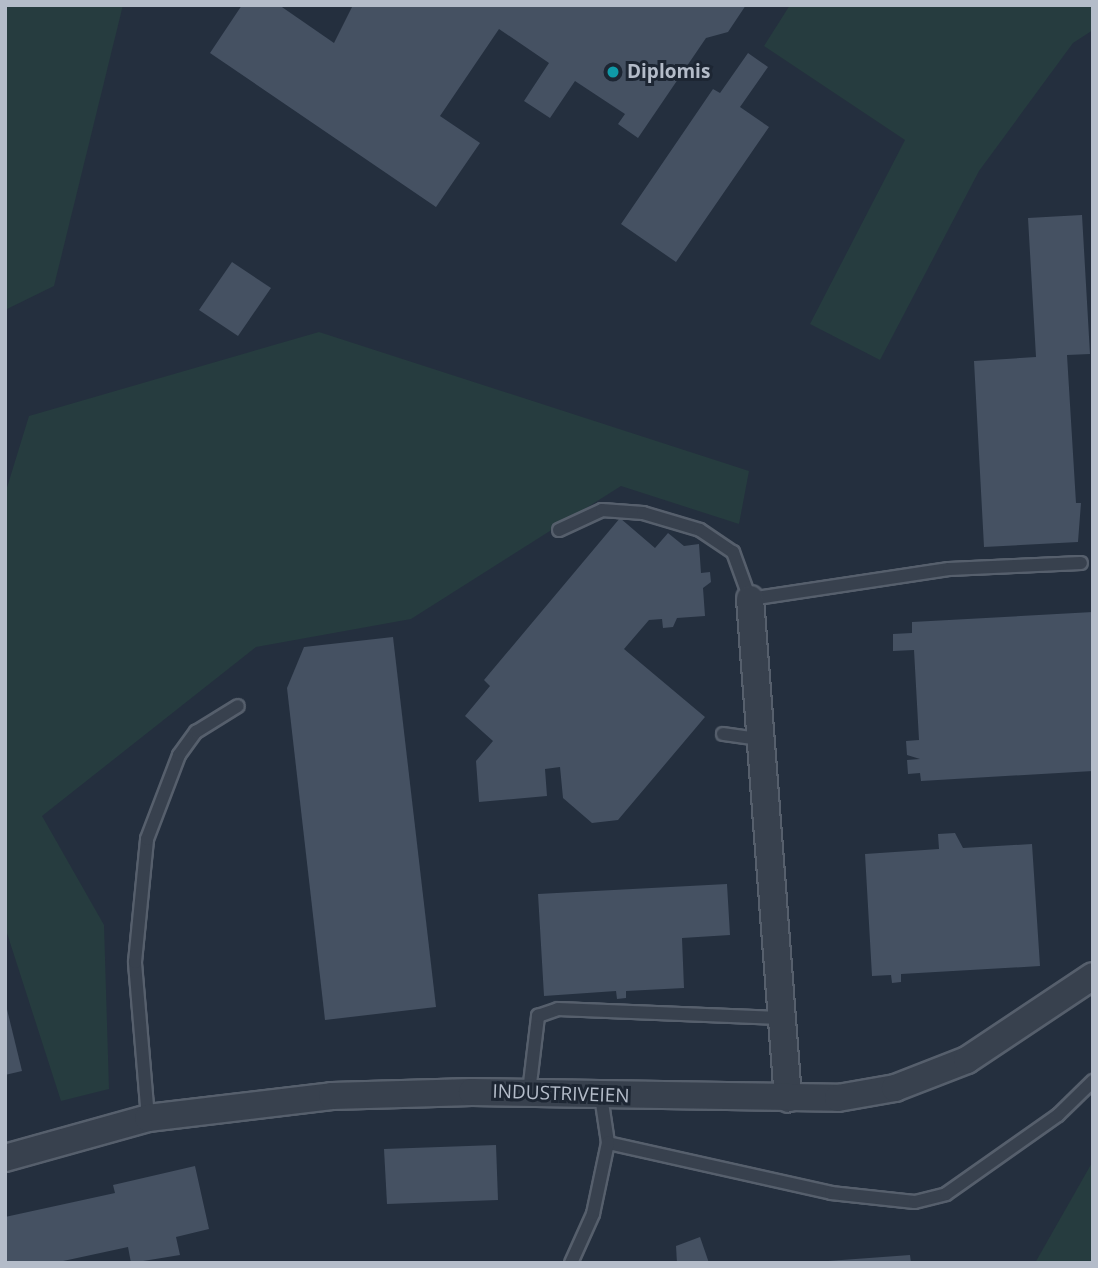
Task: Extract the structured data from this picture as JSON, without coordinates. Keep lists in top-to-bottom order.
{
  "streets": {
    "street": ["INDUSTRIVEIEN"]
  },
  "places": ["Diplomis"]
}
